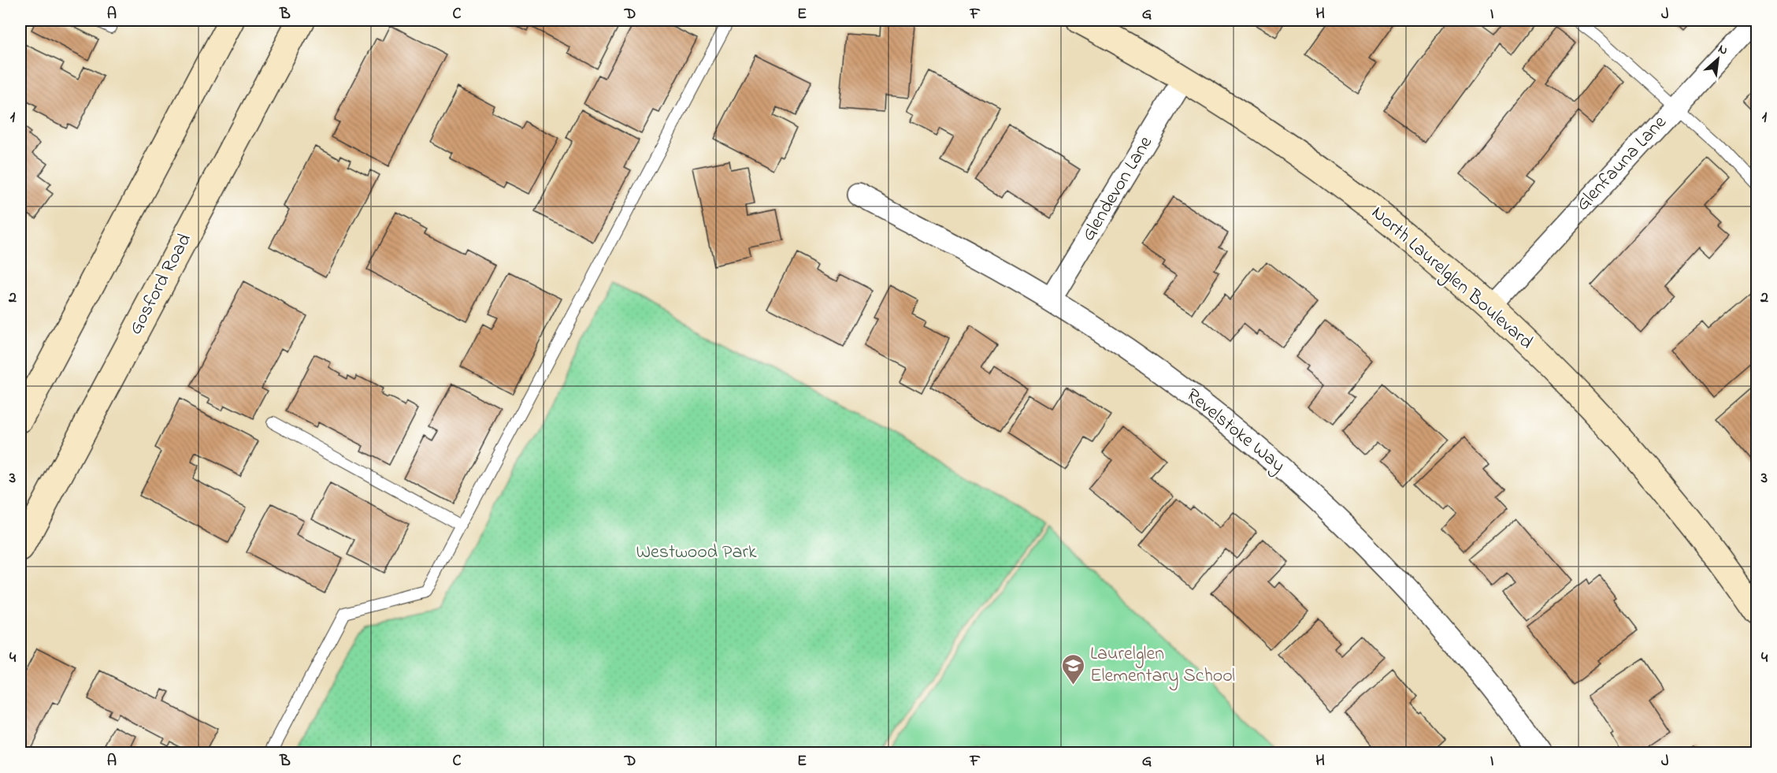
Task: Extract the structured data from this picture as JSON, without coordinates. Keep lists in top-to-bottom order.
{
  "streets": {
    "main road": ["North Laurelglen Boulevard", "Gosford Road"],
    "street": ["Glenfauna Lane", "Glendevon Lane", "Revelstoke Way"]
  },
  "crossings": [
    ["Glenfauna Lane", "North Laurelglen Boulevard"],
    ["Glendevon Lane", "North Laurelglen Boulevard"],
    ["Glendevon Lane", "Revelstoke Way"]
  ],
  "parks": ["Westwood Park"],
  "places": {
    "school or university": ["Laurelglen Elementary School"]
  },
  "north": "top right",
  "grid": {
    "columns": [
      "A",
      "B",
      "C",
      "D",
      "E",
      "F",
      "G",
      "H",
      "I",
      "J"
    ],
    "rows": [
      "1",
      "2",
      "3",
      "4"
    ]
  }
}
